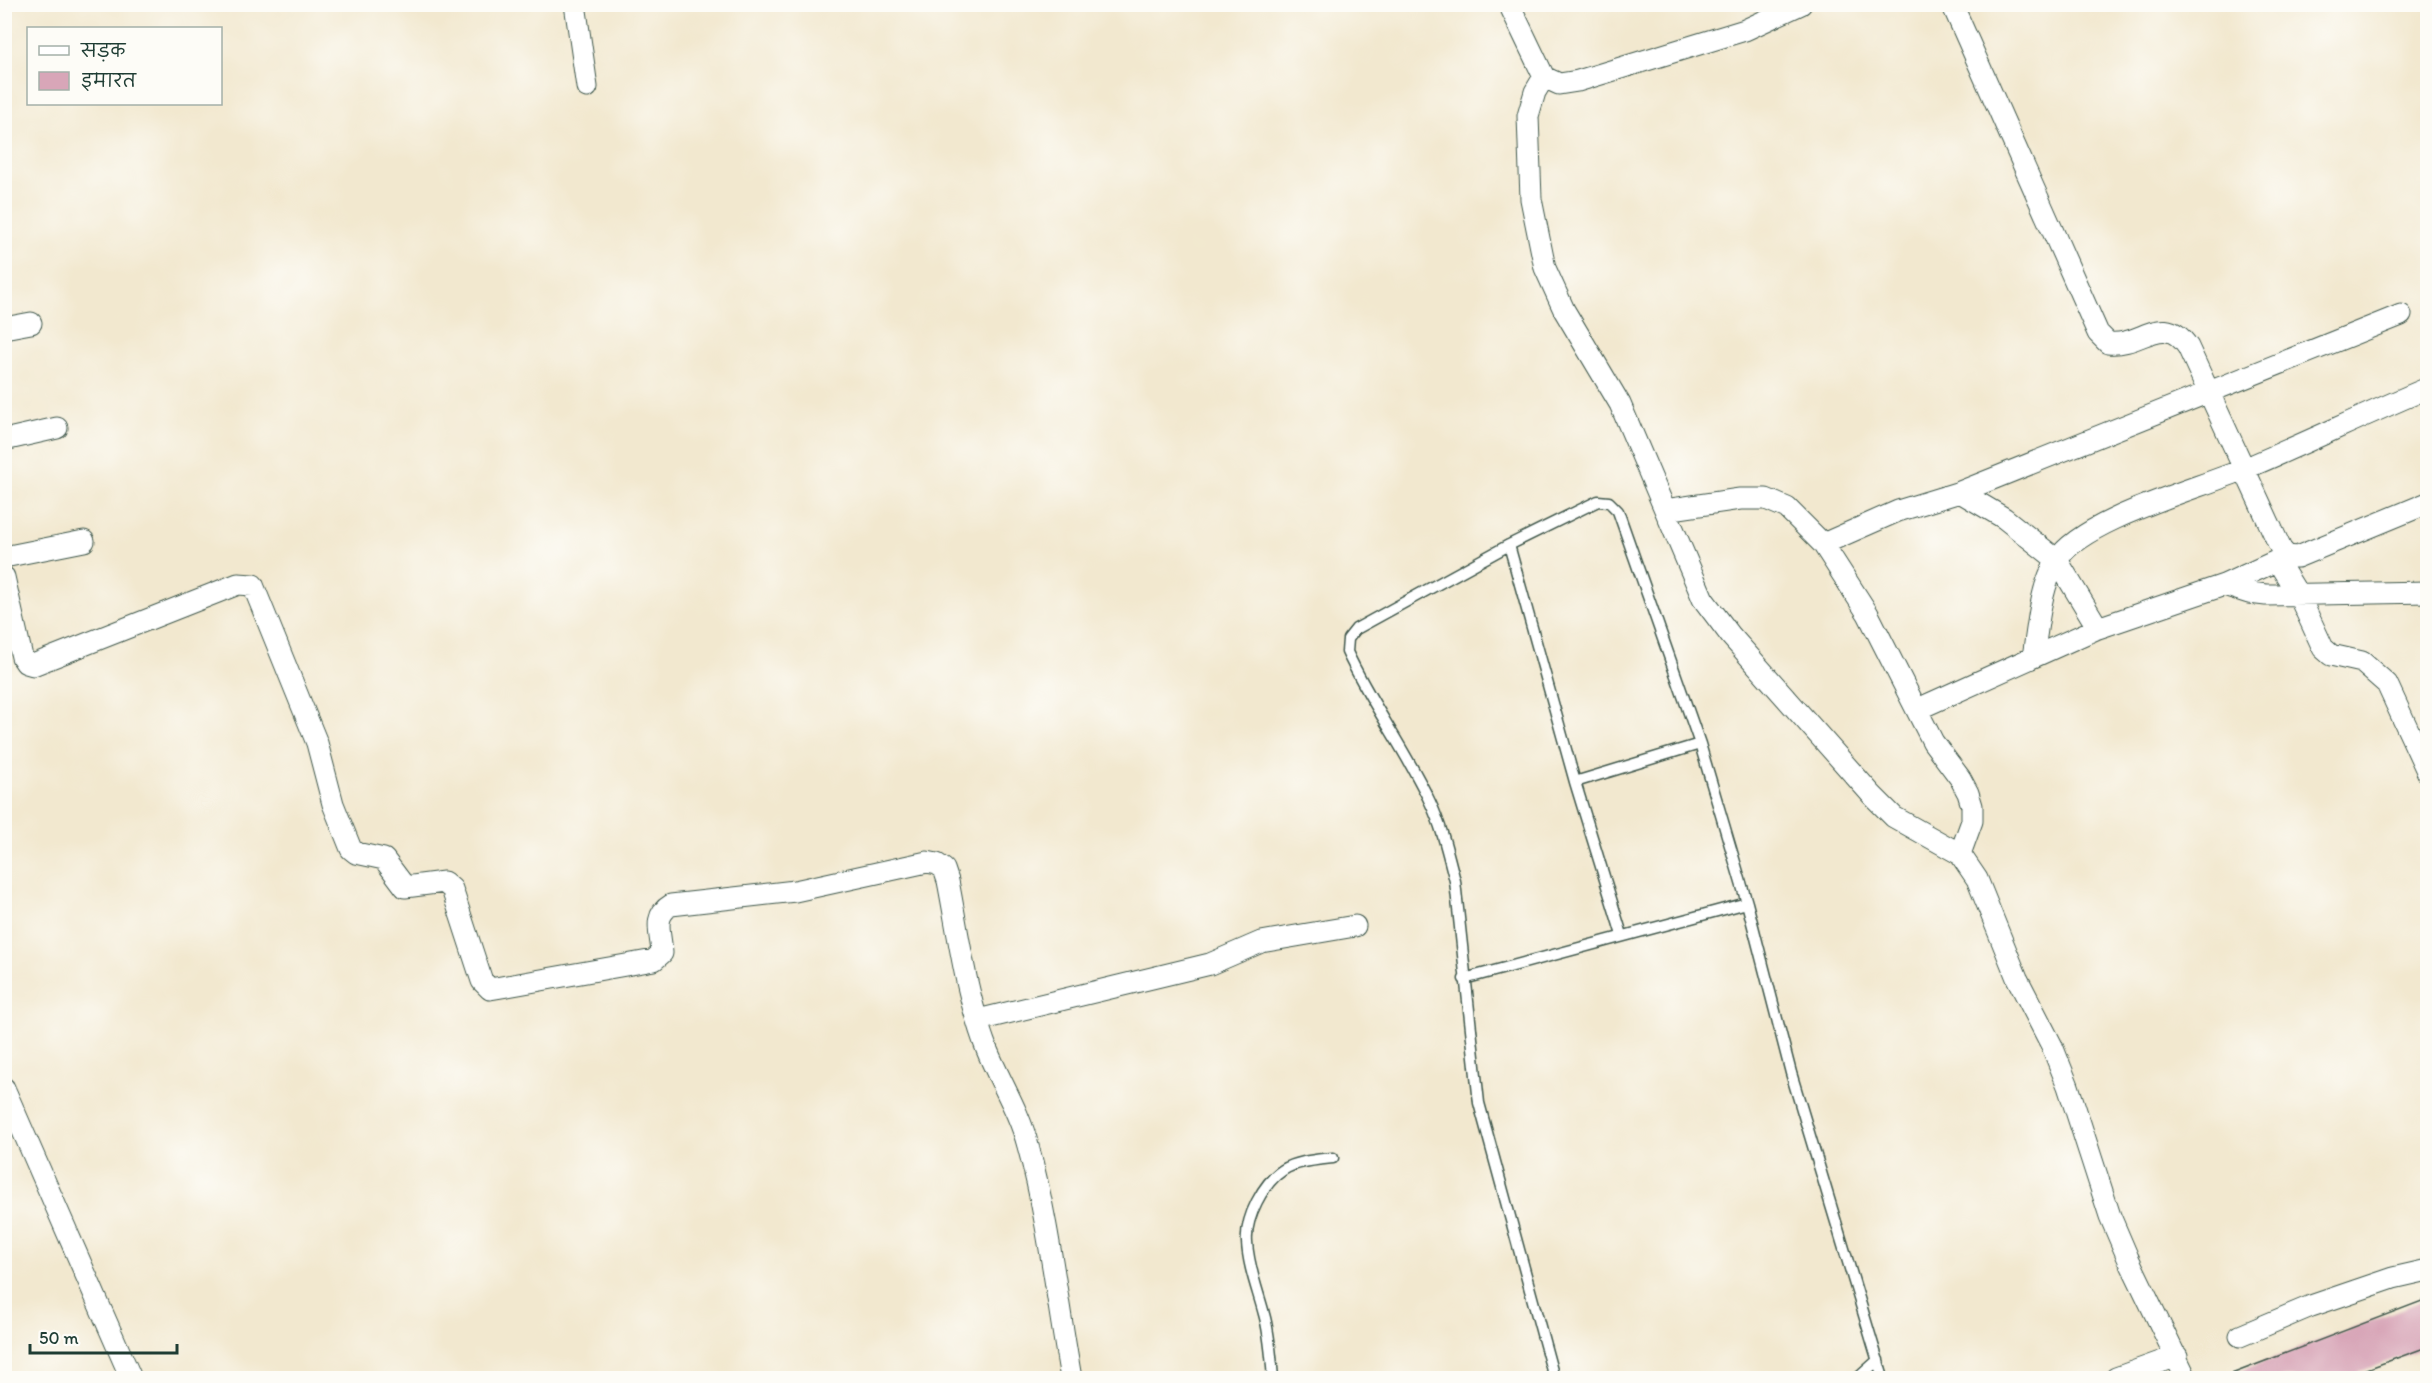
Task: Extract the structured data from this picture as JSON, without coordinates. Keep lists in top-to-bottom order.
{
  "legend": ["सड़क", "इमारत"],
  "scale_bar": "50 m"
}
